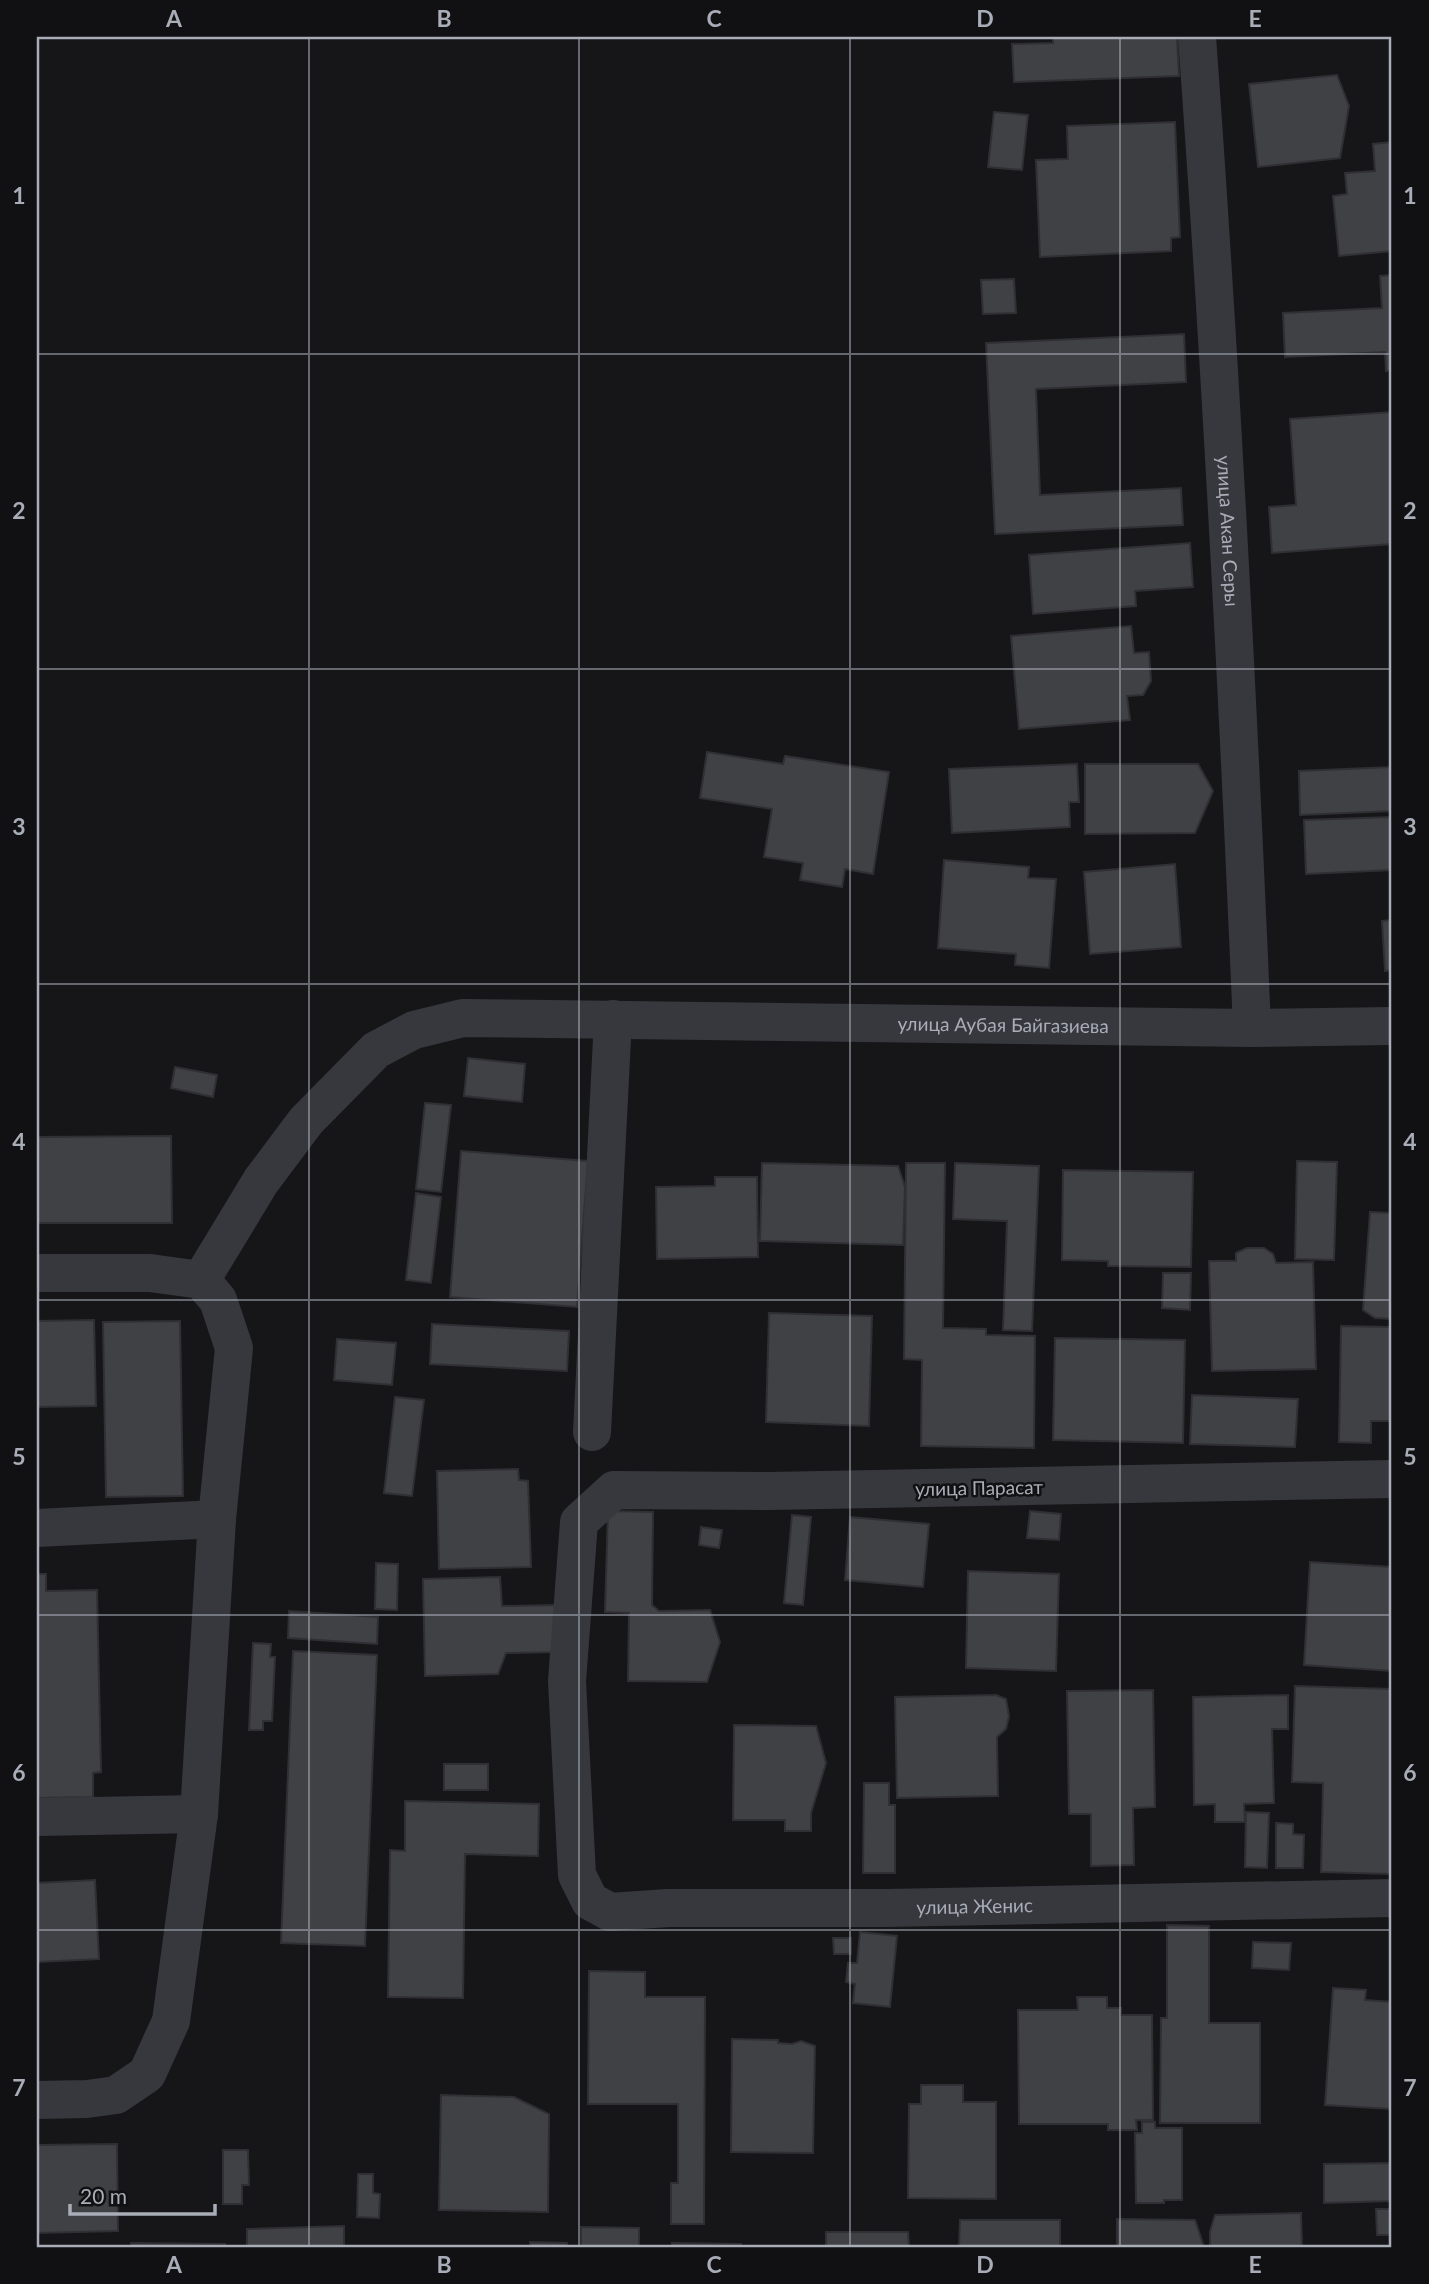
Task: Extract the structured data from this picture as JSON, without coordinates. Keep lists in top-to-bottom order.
{
  "streets": {
    "street": [
      "улица Акан Серы",
      "улица Аубая Байгазиева",
      "улица Парасат",
      "улица Женис"
    ]
  },
  "crossings": [
    ["улица Акан Серы", "улица Аубая Байгазиева"],
    ["улица Парасат", "улица Женис"]
  ],
  "scale_bar": "20 m",
  "grid": {
    "columns": [
      "A",
      "B",
      "C",
      "D",
      "E"
    ],
    "rows": [
      "1",
      "2",
      "3",
      "4",
      "5",
      "6",
      "7"
    ]
  }
}
